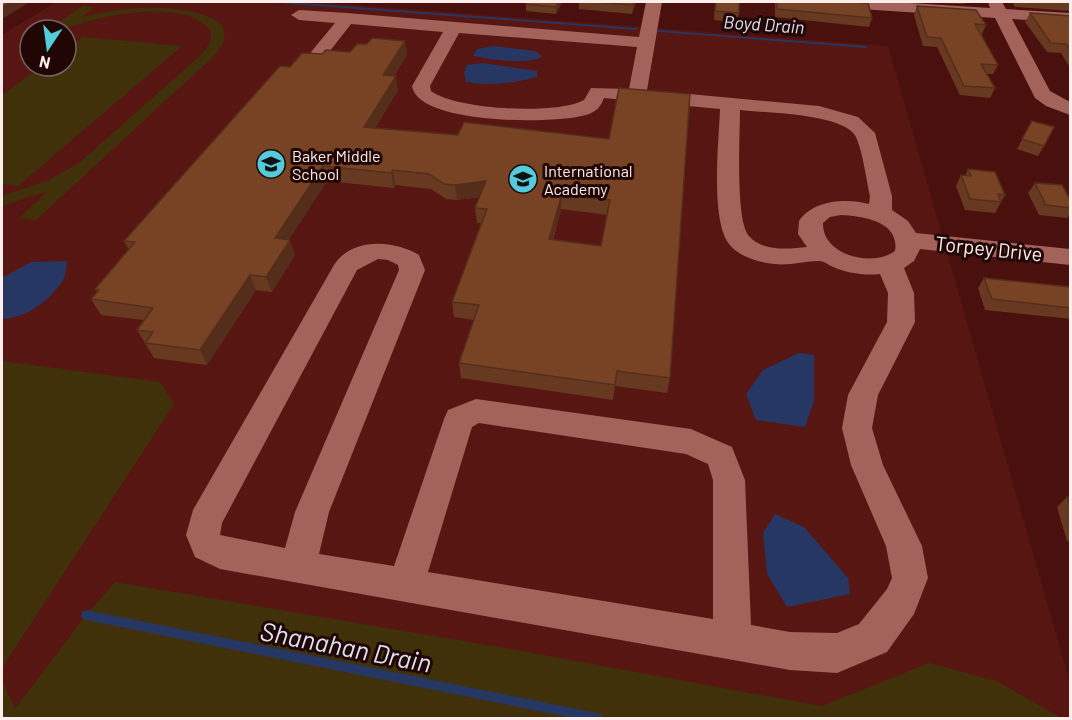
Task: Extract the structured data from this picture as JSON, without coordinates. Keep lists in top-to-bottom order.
{
  "streets": {
    "street": ["Torpey Drive"]
  },
  "water": ["Boyd Drain", "Shanahan Drain"],
  "places": {
    "school or university": ["Baker Middle School", "International Academy"]
  },
  "north": "bottom"
}
